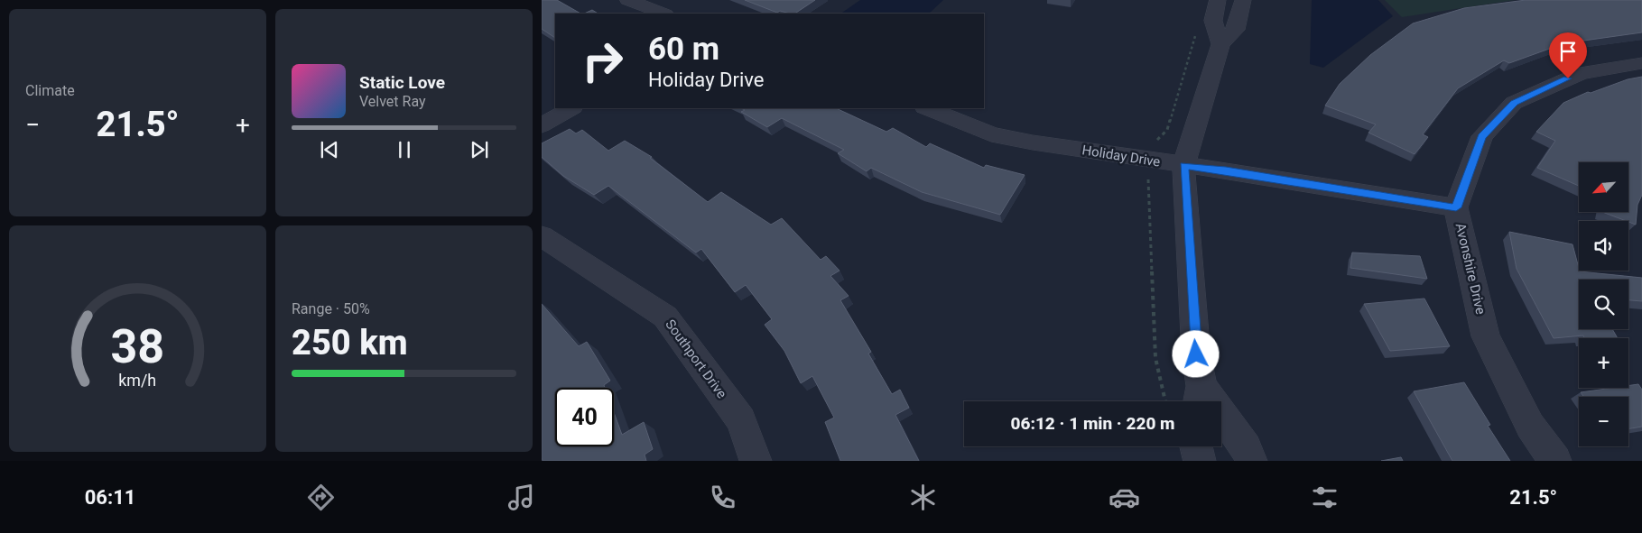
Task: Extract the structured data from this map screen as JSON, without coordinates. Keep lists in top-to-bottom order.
{
  "streets": {
    "street": ["Holiday Drive", "Avonshire Drive", "Southport Drive"]
  },
  "crossings": [
    ["Holiday Drive", "Avonshire Drive"]
  ],
  "north": "bottom left",
  "page": {
    "tile": [
      "Climate",
      ["Range · 50%", "250 km"]
    ],
    "turn": ["60 m", "Holiday Drive"],
    "song": ["Static Love", "Velvet Ray"],
    "heat": ["−", "21.5°", "+"],
    "map_buttons": ["+", "−"],
    "limit": "40",
    "trip": "06:12 · 1 min · 220 m",
    "tabs": ["06:11", "21.5°"],
    "gauge": ["38", "km/h"]
  }
}
